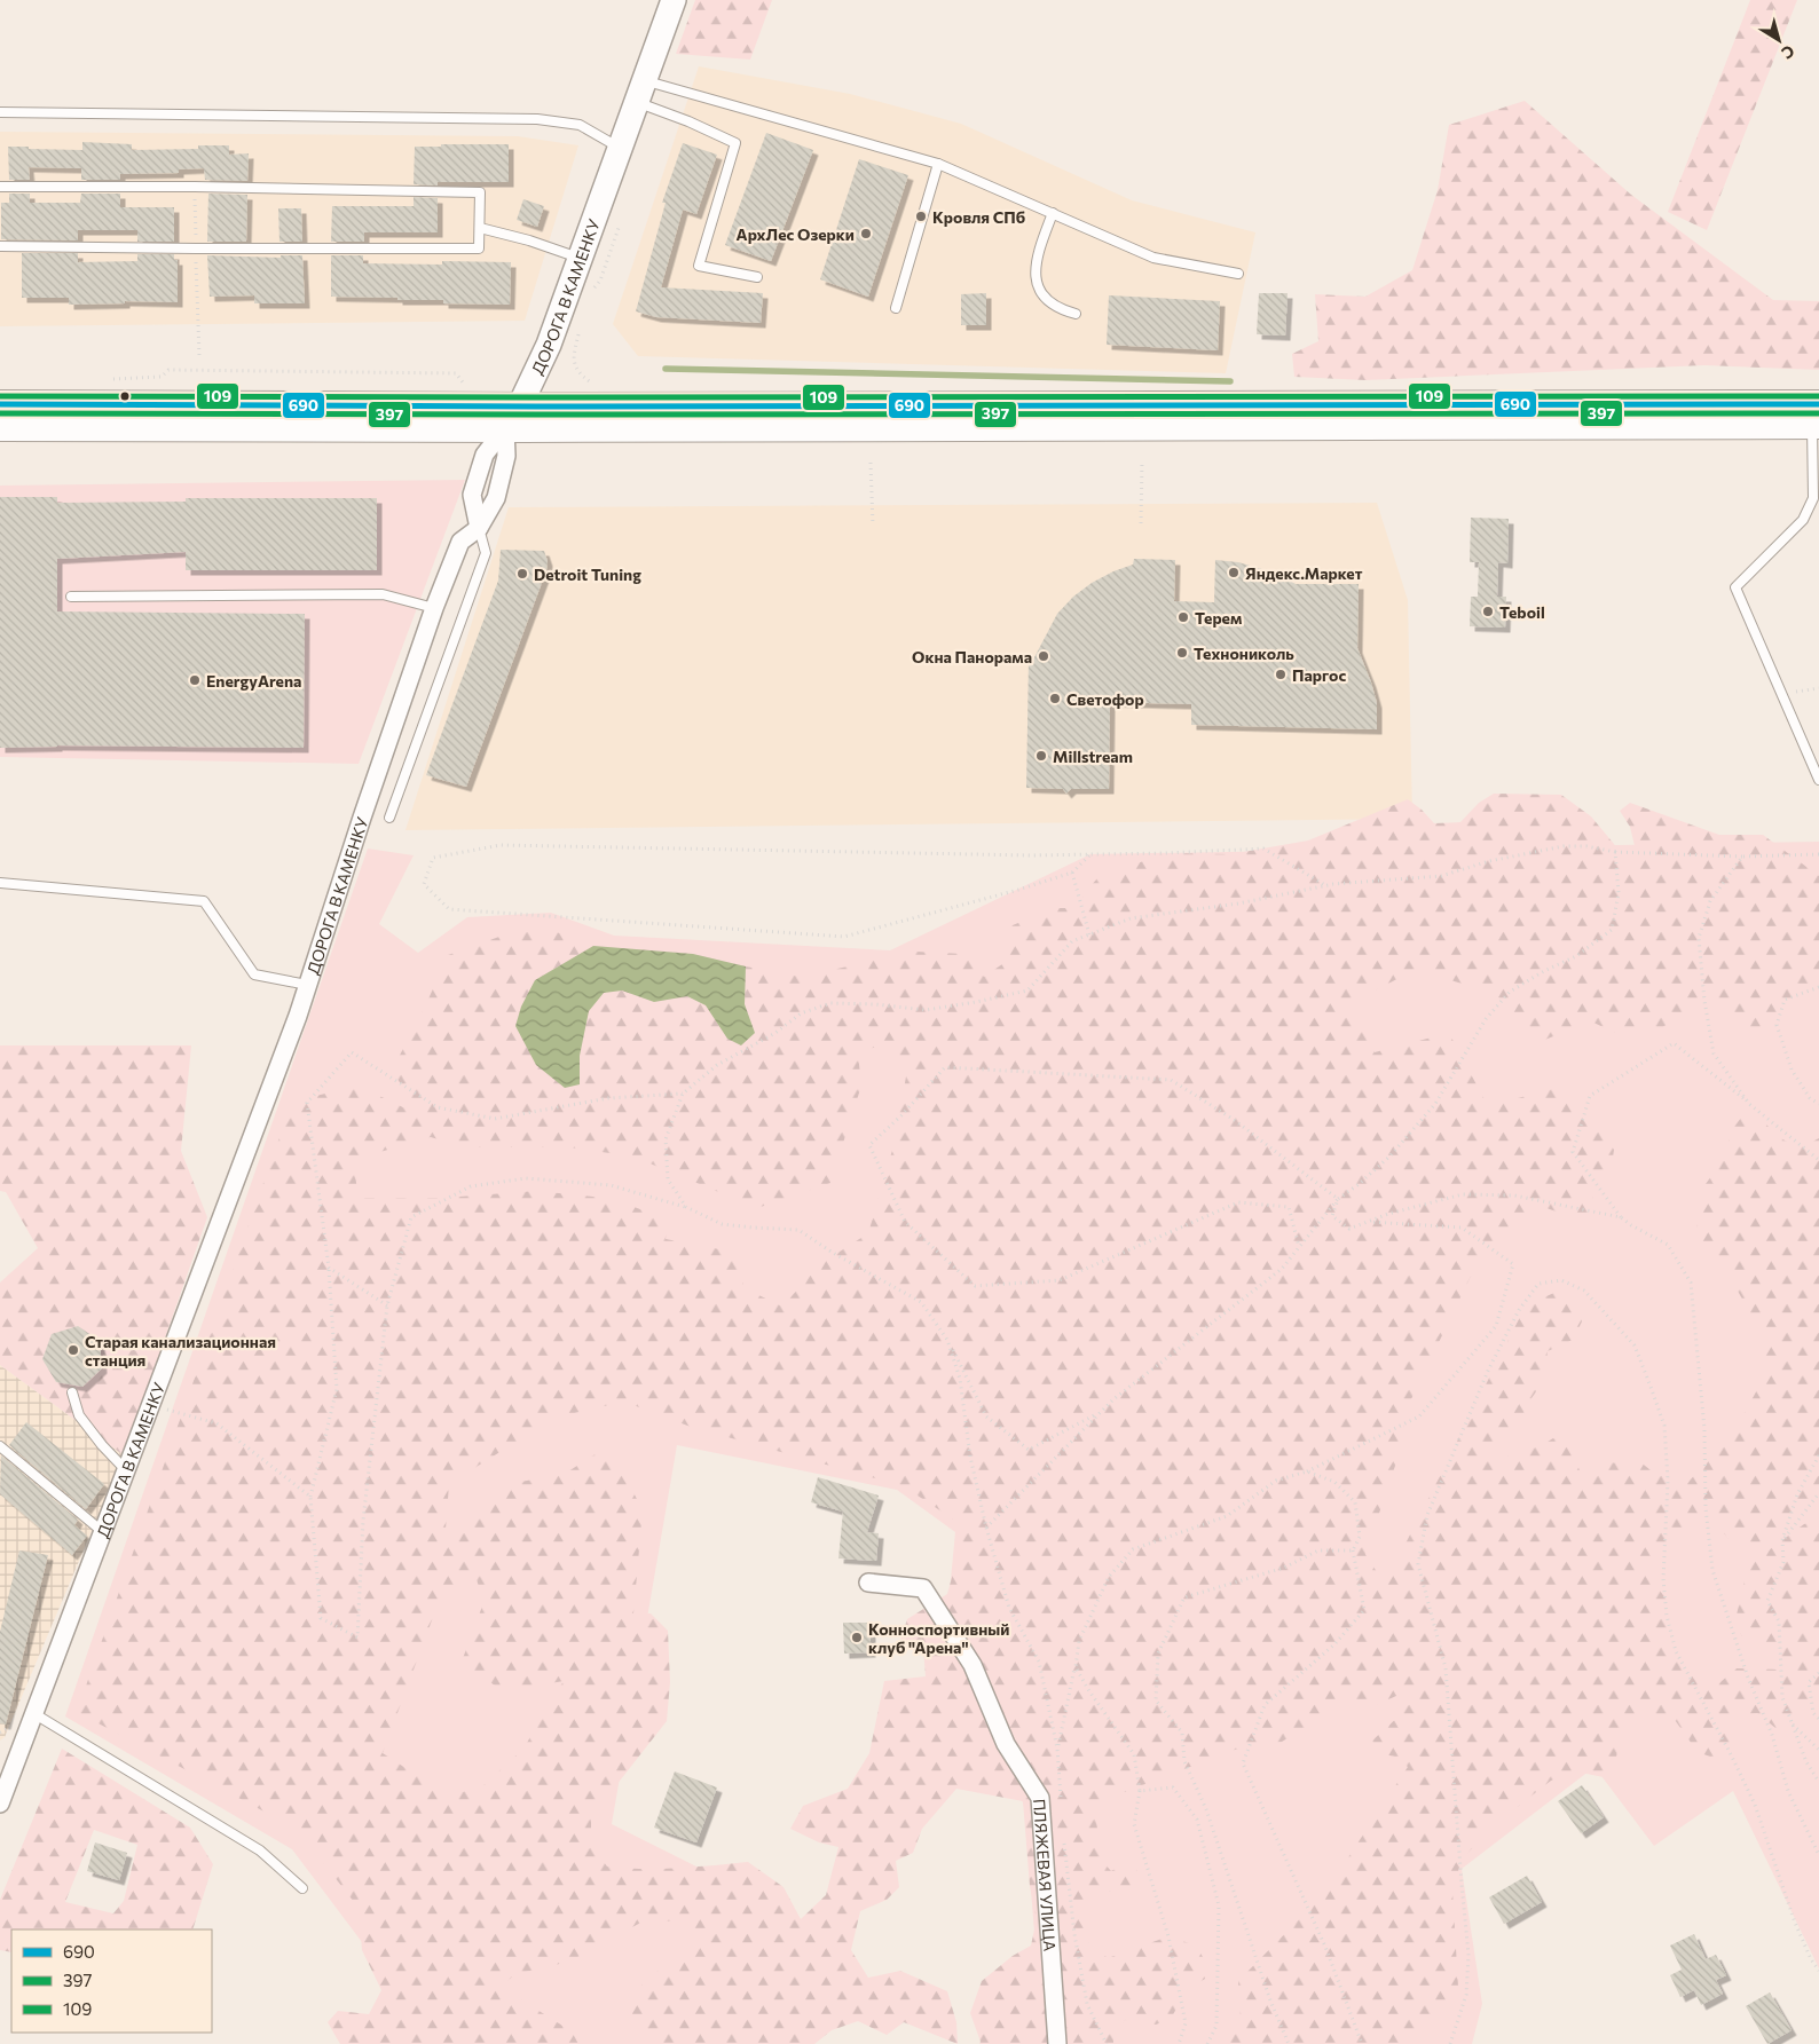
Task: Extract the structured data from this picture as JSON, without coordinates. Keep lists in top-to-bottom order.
{
  "streets": {
    "street": ["ДОРОГА В КАМЕНКУ", "ПЛЯЖЕВАЯ УЛИЦА"]
  },
  "places": [
    "Кровля СПб",
    "АрхЛес Озерки",
    "Яндекс.Маркет",
    "Detroit Tuning",
    "Teboil",
    "Терем",
    "Технониколь",
    "Окна Панорама",
    "Паргос",
    "EnergyArena",
    "Светофор",
    "Millstream",
    "Старая канализационная станция",
    "Конноспортивный клуб \"Арена\""
  ],
  "lines": ["transit line 109", "transit line 690", "transit line 397"],
  "legend": ["690", "397", "109"],
  "north": "bottom right"
}
